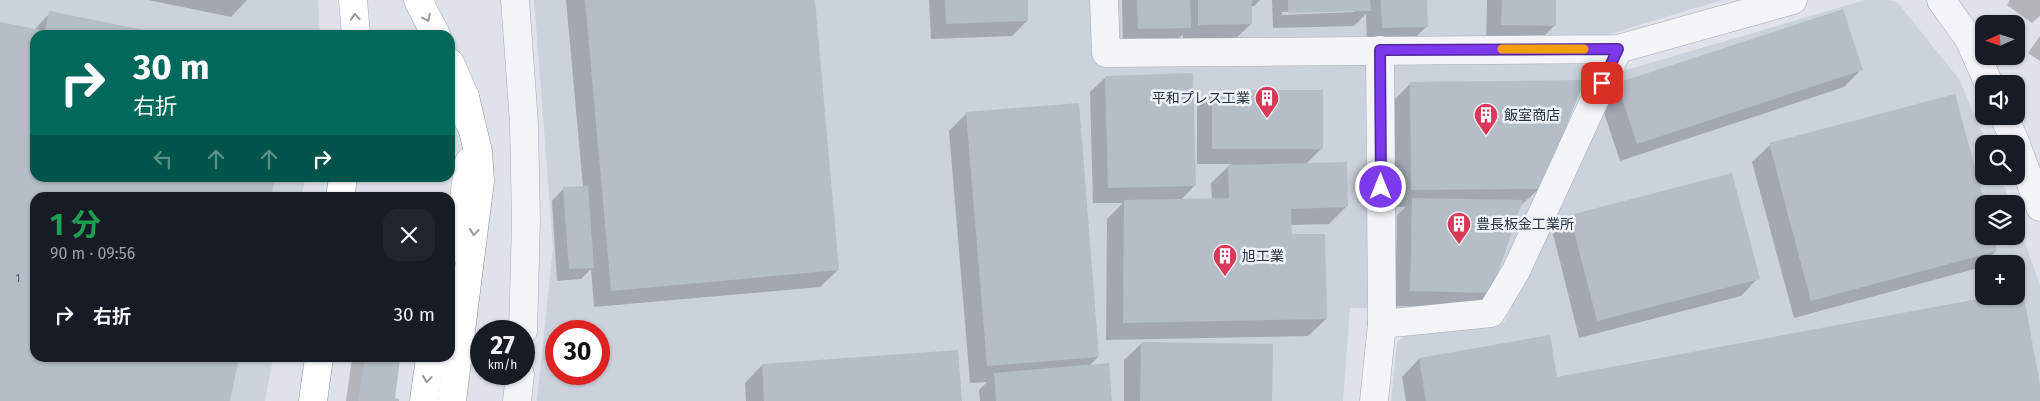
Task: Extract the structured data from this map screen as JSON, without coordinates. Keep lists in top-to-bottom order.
{
  "places": {
    "building": [
      "平和プレス工業",
      "飯室商店",
      "豊長板金工業所",
      "旭工業"
    ]
  },
  "house_numbers": ["1"],
  "north": "left",
  "page": {
    "map_buttons": "+",
    "turn": ["30 m", "右折"],
    "heading": ["1 分", "90 m · 09:56"],
    "list": [
      {
        "name": "右折",
        "value": "30 m"
      }
    ],
    "speed": "27 km/h",
    "limit": "30"
  }
}
